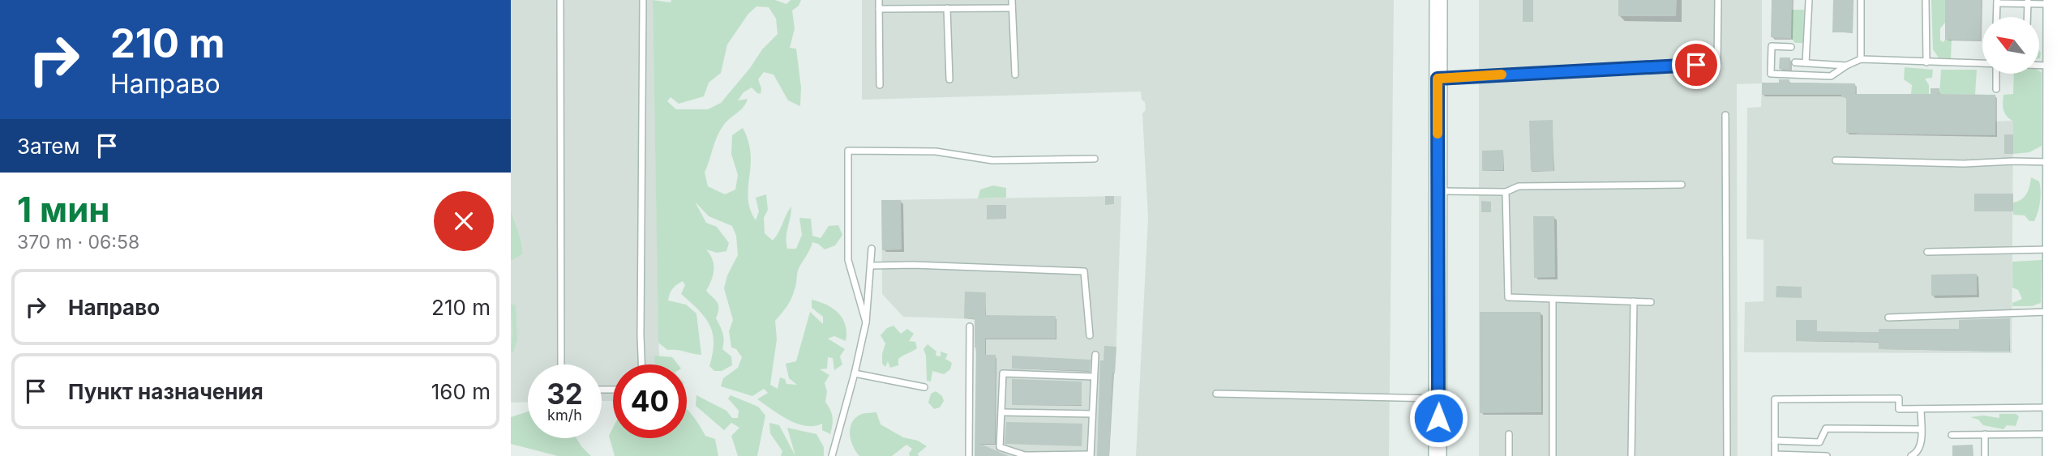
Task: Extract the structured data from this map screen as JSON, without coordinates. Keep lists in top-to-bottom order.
{
  "north": "top left",
  "page": {
    "turn": ["210 m", "Направо"],
    "then": "Затем",
    "heading": ["1 мин", "370 m · 06:58"],
    "list": [
      {
        "name": "Направо",
        "value": "210 m"
      },
      {
        "name": "Пункт назначения",
        "value": "160 m"
      }
    ],
    "speed": "32 km/h",
    "limit": "40"
  }
}
